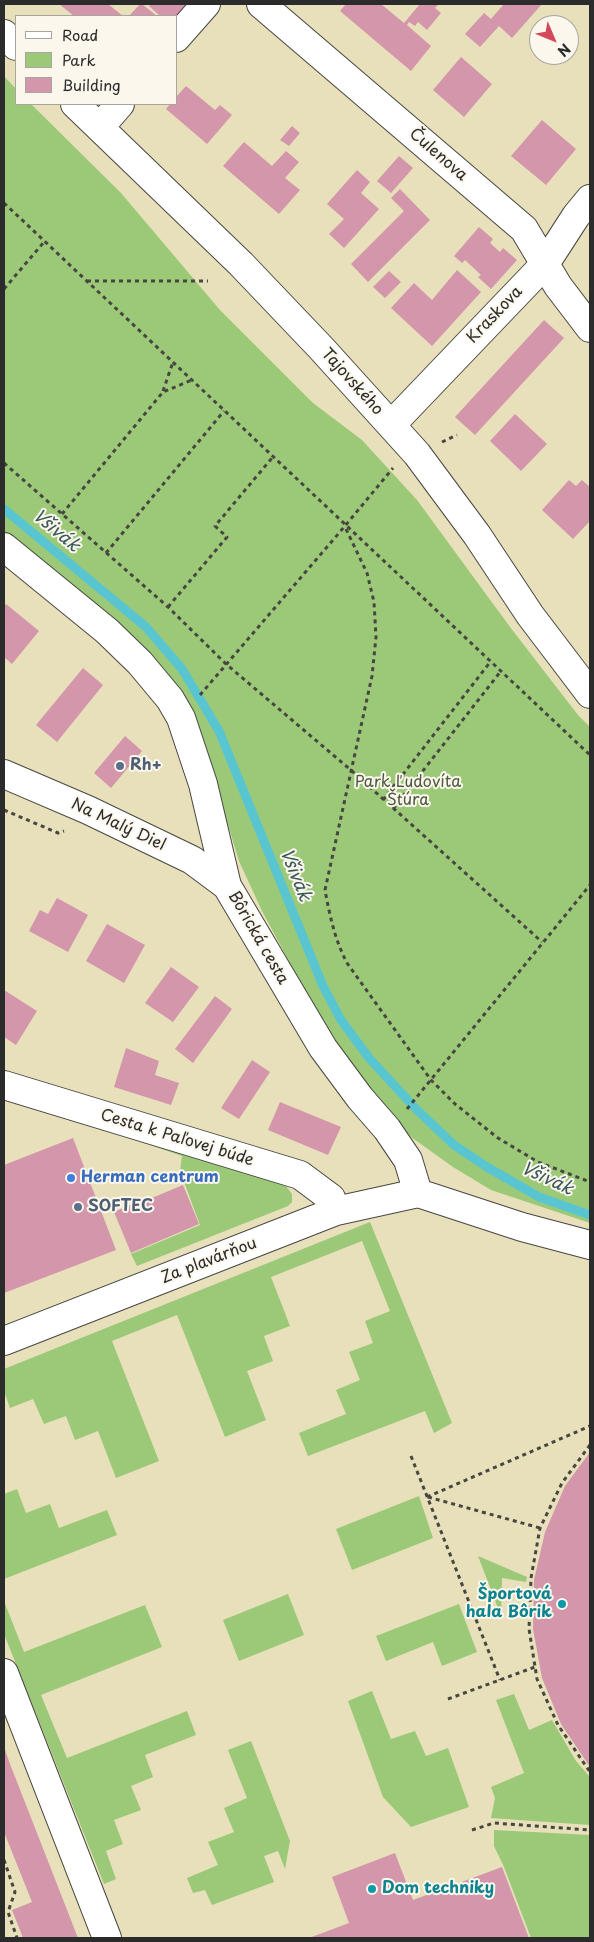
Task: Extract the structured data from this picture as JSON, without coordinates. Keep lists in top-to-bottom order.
{
  "streets": {
    "street": [
      "Čulenova",
      "Kraskova",
      "Tajovského",
      "Na Malý Diel",
      "Bôrická cesta",
      "Cesta k Paľovej búde",
      "Za plavárňou"
    ]
  },
  "crossings": [
    ["Čulenova", "Kraskova"],
    ["Kraskova", "Tajovského"],
    ["Na Malý Diel", "Bôrická cesta"],
    ["Bôrická cesta", "Za plavárňou"],
    ["Cesta k Paľovej búde", "Za plavárňou"]
  ],
  "water": ["Všivák"],
  "parks": ["Park Ľudovíta Štúra"],
  "places": [
    "Rh+",
    "Herman centrum",
    "SOFTEC",
    "Športová hala Bôrik",
    "Dom techniky"
  ],
  "legend": ["Road", "Park", "Building"],
  "north": "bottom right"
}
